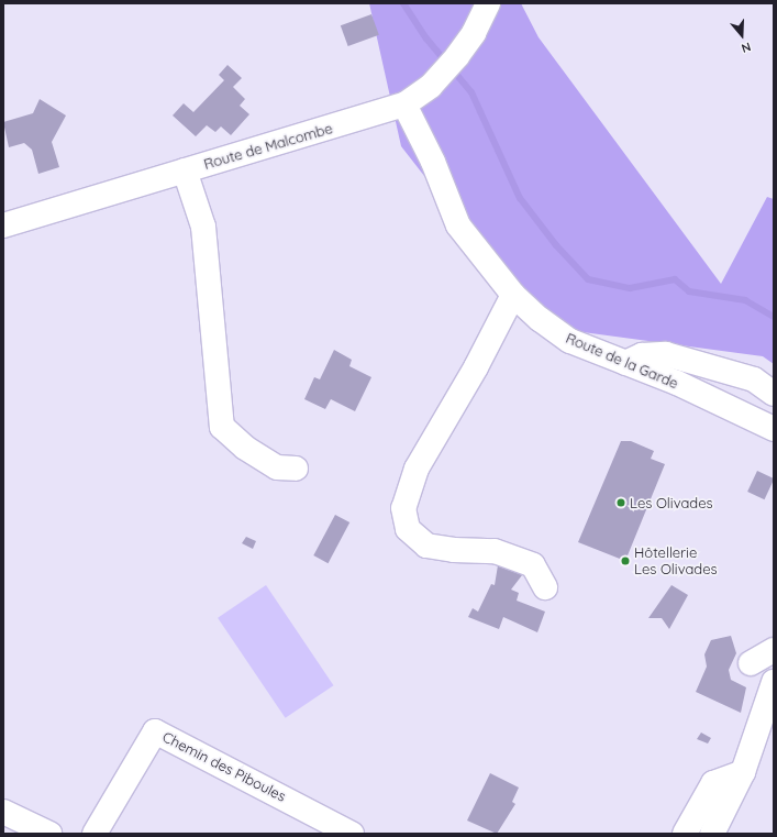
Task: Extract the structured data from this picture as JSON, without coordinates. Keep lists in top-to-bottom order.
{
  "streets": {
    "street": ["Route de Malcombe", "Route de la Garde", "Chemin des Piboules"]
  },
  "crossings": [
    ["Route de Malcombe", "Route de la Garde"]
  ],
  "places": ["Les Olivades", "Hôtellerie Les Olivades"],
  "north": "bottom"
}
